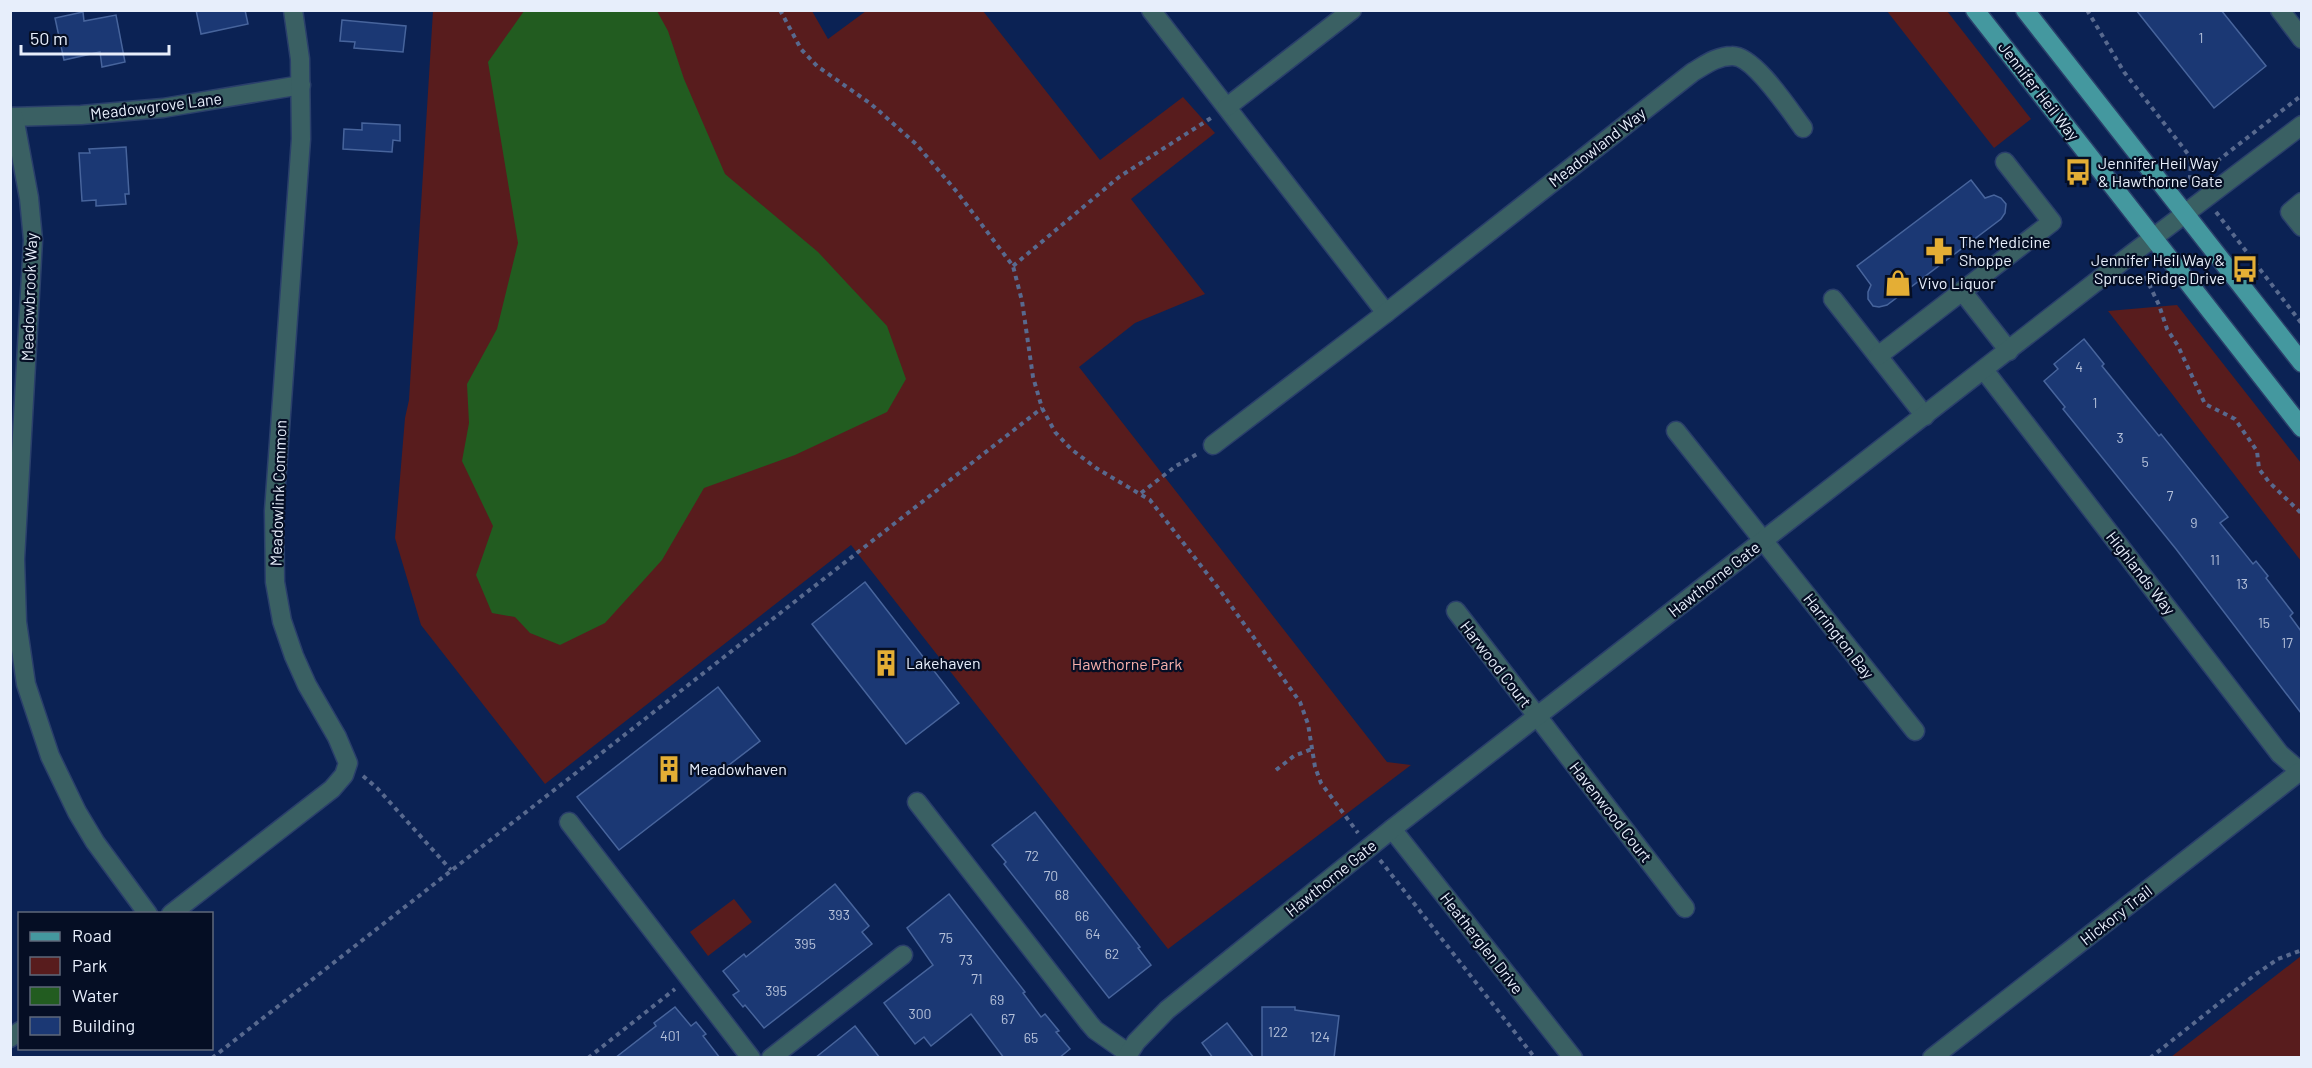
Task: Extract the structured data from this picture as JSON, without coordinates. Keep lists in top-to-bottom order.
{
  "streets": {
    "main road": ["Jennifer Heil Way"],
    "street": [
      "Meadowgrove Lane",
      "Meadowland Way",
      "Meadowbrook Way",
      "Meadowlink Common",
      "Highlands Way",
      "Hawthorne Gate",
      "Harrington Bay",
      "Harwood Court",
      "Havenwood Court",
      "Hickory Trail",
      "Heatherglen Drive"
    ]
  },
  "crossings": [
    ["Jennifer Heil Way", "Hawthorne Gate"],
    ["Meadowgrove Lane", "Meadowbrook Way"],
    ["Meadowgrove Lane", "Meadowlink Common"],
    ["Highlands Way", "Hawthorne Gate"],
    ["Highlands Way", "Hickory Trail"],
    ["Hawthorne Gate", "Harrington Bay"],
    ["Hawthorne Gate", "Harwood Court"],
    ["Hawthorne Gate", "Havenwood Court"],
    ["Hawthorne Gate", "Heatherglen Drive"],
    ["Harwood Court", "Havenwood Court"]
  ],
  "parks": ["Hawthorne Park"],
  "places": {
    "bus stop": ["Jennifer Heil Way & Hawthorne Gate", "Jennifer Heil Way & Spruce Ridge Drive"],
    "pharmacy": ["The Medicine Shoppe"],
    "shop": ["Vivo Liquor"],
    "building": ["Lakehaven", "Meadowhaven"]
  },
  "house_numbers": [
    "1",
    "4",
    "1",
    "3",
    "5",
    "7",
    "9",
    "11",
    "13",
    "15",
    "17",
    "72",
    "70",
    "68",
    "393",
    "66",
    "64",
    "75",
    "395",
    "62",
    "73",
    "71",
    "395",
    "69",
    "300",
    "67",
    "122",
    "401",
    "124",
    "65"
  ],
  "legend": [
    "Road",
    "Park",
    "Water",
    "Building"
  ],
  "scale_bar": "50 m"
}
